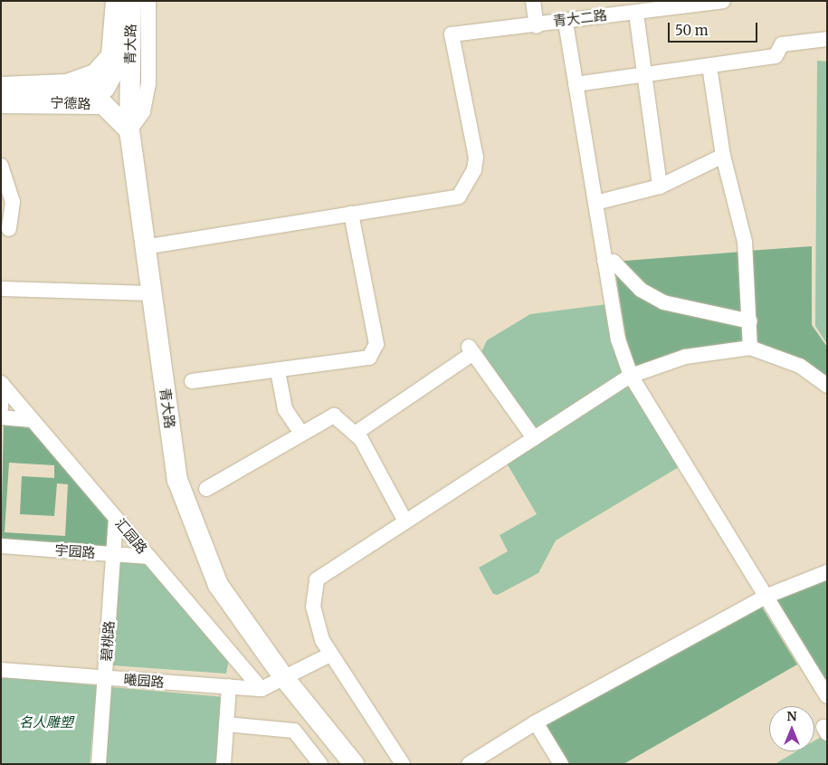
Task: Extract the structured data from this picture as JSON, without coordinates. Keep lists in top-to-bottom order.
{
  "streets": {
    "street": [
      "青大二路",
      "青大路",
      "宁德路",
      "汇园路",
      "宇园路",
      "碧桃路",
      "曦园路"
    ]
  },
  "crossings": [
    ["青大路", "宁德路"],
    ["青大路", "曦园路"],
    ["汇园路", "宇园路"],
    ["汇园路", "碧桃路"],
    ["汇园路", "曦园路"],
    ["宇园路", "碧桃路"],
    ["碧桃路", "曦园路"]
  ],
  "parks": ["名人雕塑"],
  "scale_bar": "50 m",
  "north": "top"
}
